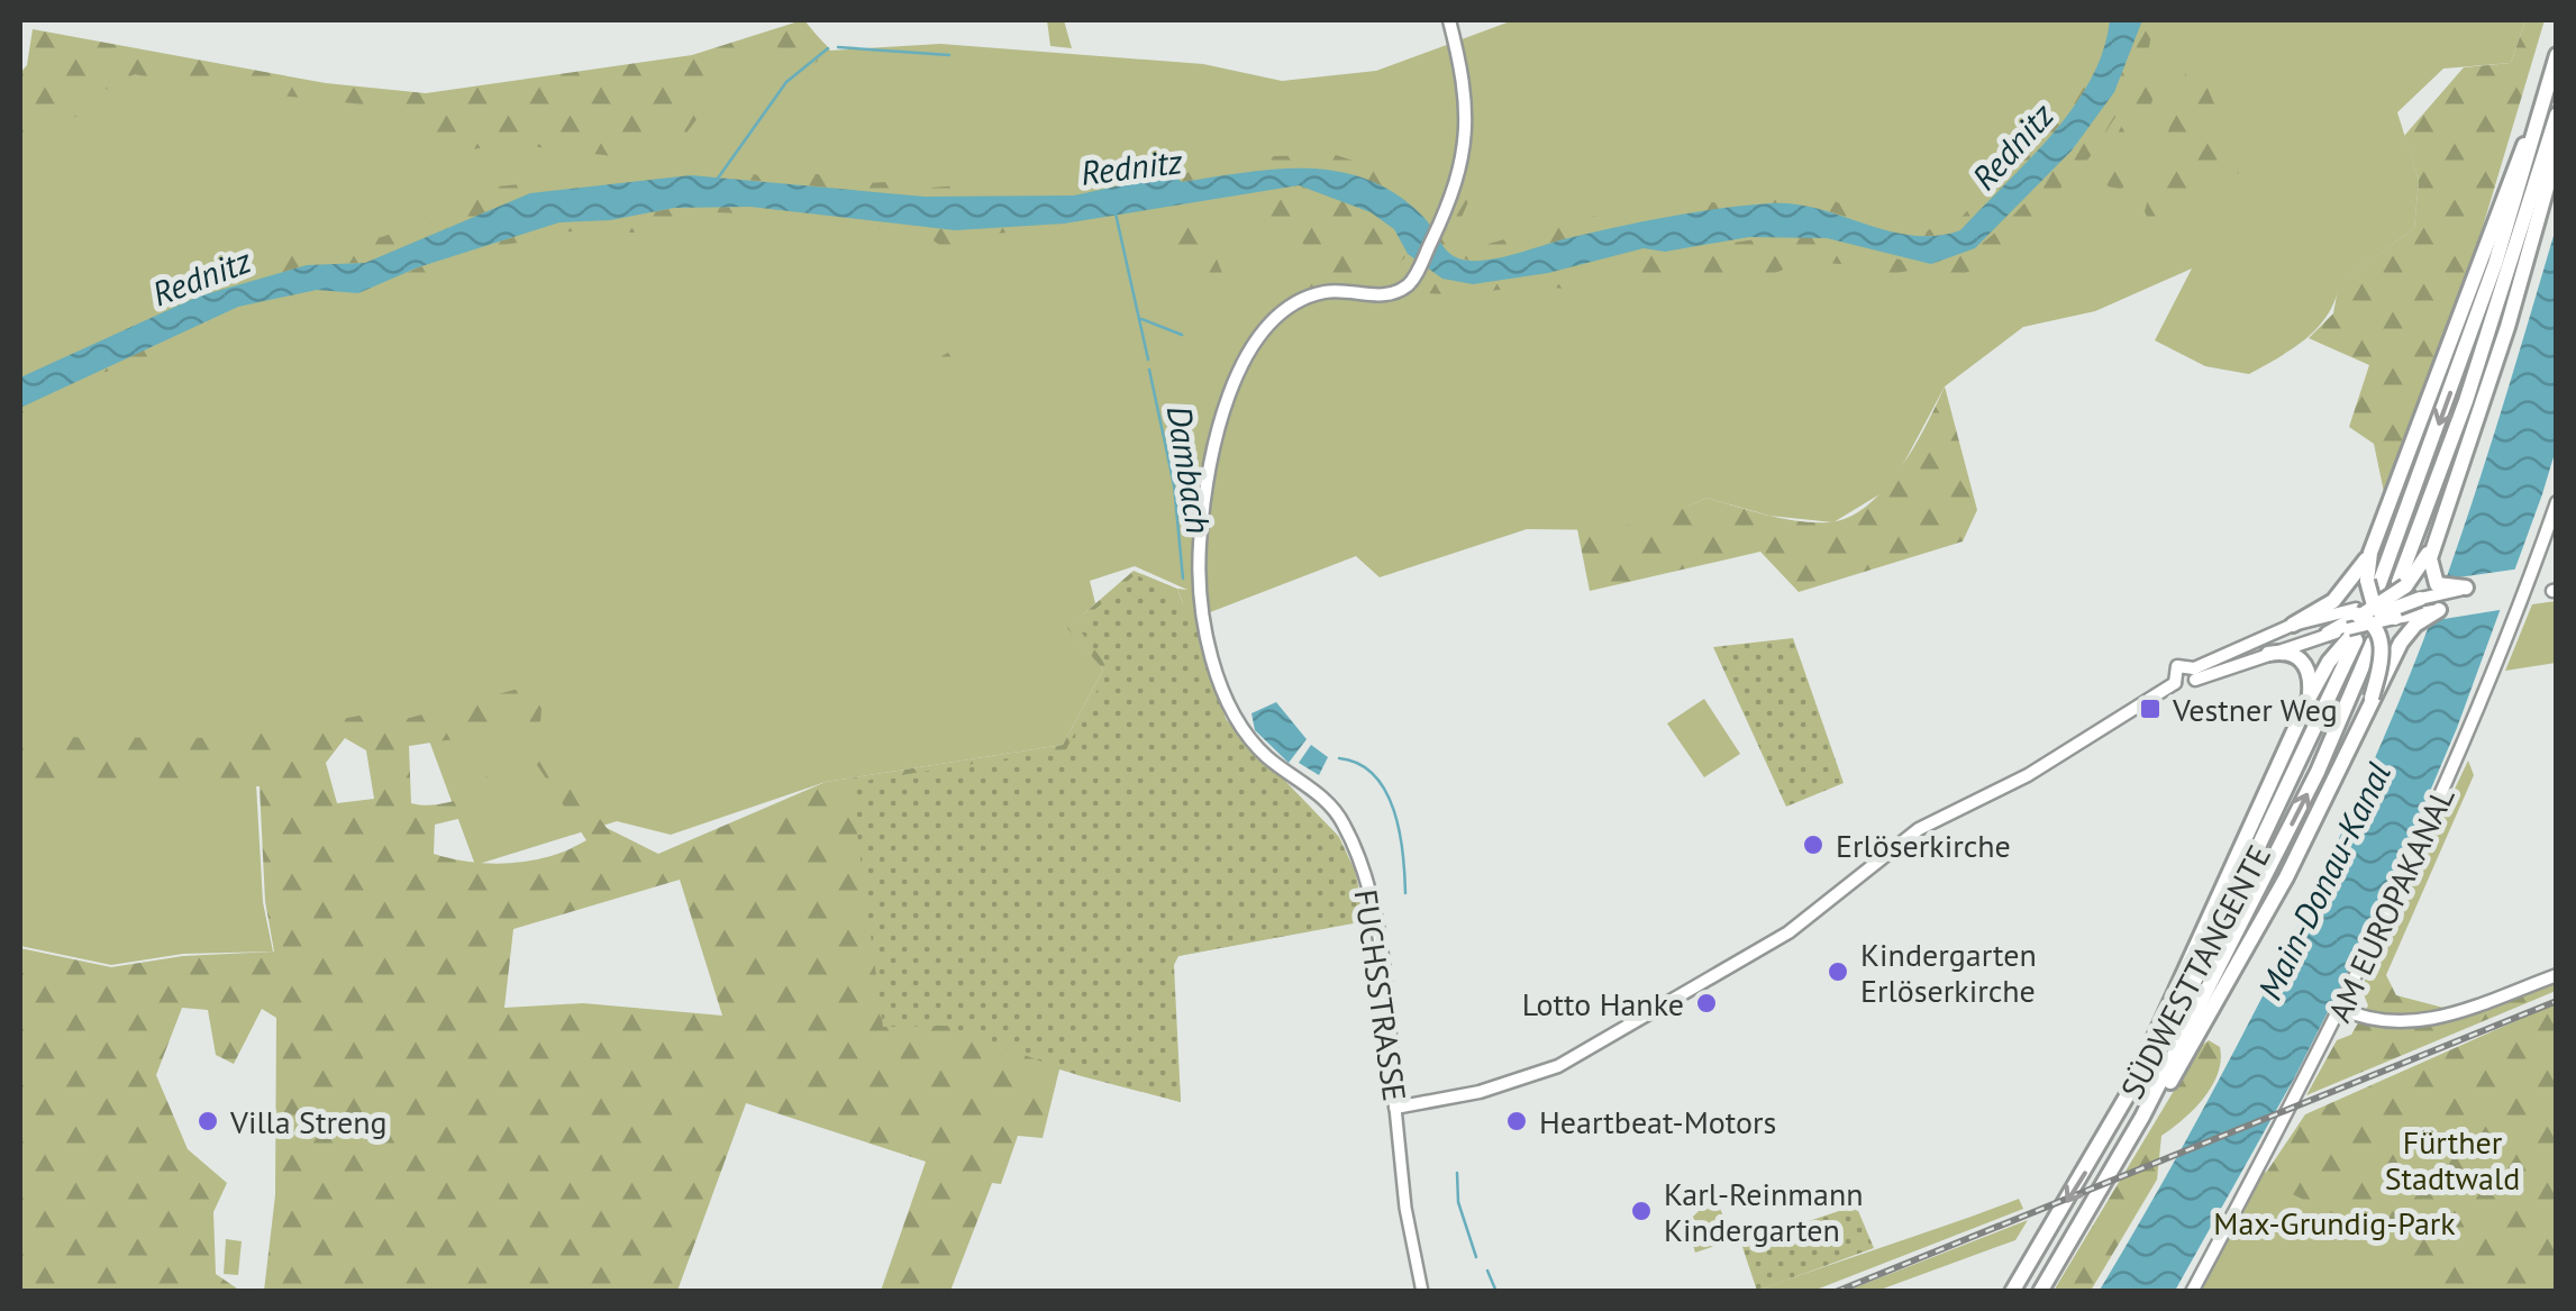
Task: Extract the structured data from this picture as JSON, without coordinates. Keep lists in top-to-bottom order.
{
  "streets": {
    "highway": ["SÜDWESTTANGENTE"],
    "main road": ["AM EUROPAKANAL", "FUCHSSTRASSE"]
  },
  "water": ["Rednitz", "Dambach", "Main-Donau-Kanal"],
  "parks": ["Fürther Stadtwald", "Max-Grundig-Park"],
  "places": {
    "transit": ["Vestner Weg"],
    "other": [
      "Erlöserkirche",
      "Kindergarten Erlöserkirche",
      "Lotto Hanke",
      "Villa Streng",
      "Heartbeat-Motors",
      "Karl-Reinmann Kindergarten"
    ]
  }
}
